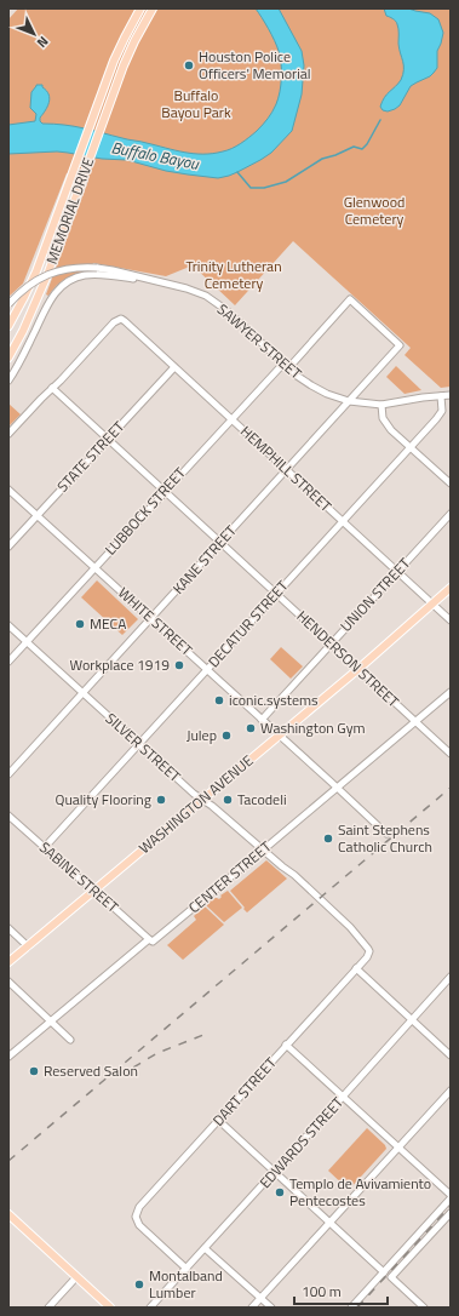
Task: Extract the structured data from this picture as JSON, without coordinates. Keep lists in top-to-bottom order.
{
  "streets": {
    "main road": ["MEMORIAL DRIVE", "WASHINGTON AVENUE"],
    "street": [
      "SAWYER STREET",
      "STATE STREET",
      "HEMPHILL STREET",
      "LUBBOCK STREET",
      "KANE STREET",
      "UNION STREET",
      "WHITE STREET",
      "DECATUR STREET",
      "HENDERSON STREET",
      "SILVER STREET",
      "SABINE STREET",
      "CENTER STREET",
      "DART STREET",
      "EDWARDS STREET"
    ]
  },
  "crossings": [
    ["SAWYER STREET", "LUBBOCK STREET"],
    ["SAWYER STREET", "KANE STREET"],
    ["SAWYER STREET", "DECATUR STREET"],
    ["STATE STREET", "HEMPHILL STREET"],
    ["STATE STREET", "WHITE STREET"],
    ["STATE STREET", "HENDERSON STREET"],
    ["HEMPHILL STREET", "LUBBOCK STREET"],
    ["HEMPHILL STREET", "KANE STREET"],
    ["HEMPHILL STREET", "UNION STREET"],
    ["HEMPHILL STREET", "DECATUR STREET"],
    ["HEMPHILL STREET", "HENDERSON STREET"],
    ["HEMPHILL STREET", "WASHINGTON AVENUE"],
    ["LUBBOCK STREET", "KANE STREET"],
    ["LUBBOCK STREET", "WHITE STREET"],
    ["LUBBOCK STREET", "HENDERSON STREET"],
    ["LUBBOCK STREET", "SILVER STREET"],
    ["KANE STREET", "WHITE STREET"],
    ["KANE STREET", "HENDERSON STREET"],
    ["KANE STREET", "SILVER STREET"],
    ["UNION STREET", "WHITE STREET"],
    ["UNION STREET", "HENDERSON STREET"],
    ["WHITE STREET", "DECATUR STREET"],
    ["WHITE STREET", "WASHINGTON AVENUE"],
    ["WHITE STREET", "CENTER STREET"],
    ["DECATUR STREET", "HENDERSON STREET"],
    ["DECATUR STREET", "SILVER STREET"],
    ["DECATUR STREET", "SABINE STREET"],
    ["HENDERSON STREET", "WASHINGTON AVENUE"],
    ["HENDERSON STREET", "CENTER STREET"],
    ["SILVER STREET", "WASHINGTON AVENUE"],
    ["SILVER STREET", "CENTER STREET"],
    ["SILVER STREET", "DART STREET"],
    ["WASHINGTON AVENUE", "SABINE STREET"],
    ["SABINE STREET", "CENTER STREET"],
    ["DART STREET", "EDWARDS STREET"]
  ],
  "water": ["Buffalo Bayou"],
  "parks": ["Buffalo Bayou Park", "Glenwood Cemetery", "Trinity Lutheran Cemetery"],
  "places": [
    "Houston Police Officers' Memorial",
    "MECA",
    "Workplace 1919",
    "iconic.systems",
    "Washington Gym",
    "Julep",
    "Quality Flooring",
    "Tacodeli",
    "Saint Stephens Catholic Church",
    "Reserved Salon",
    "Templo de Avivamiento Pentecostes",
    "Montalband Lumber"
  ],
  "scale_bar": "100 m",
  "north": "bottom right"
}
